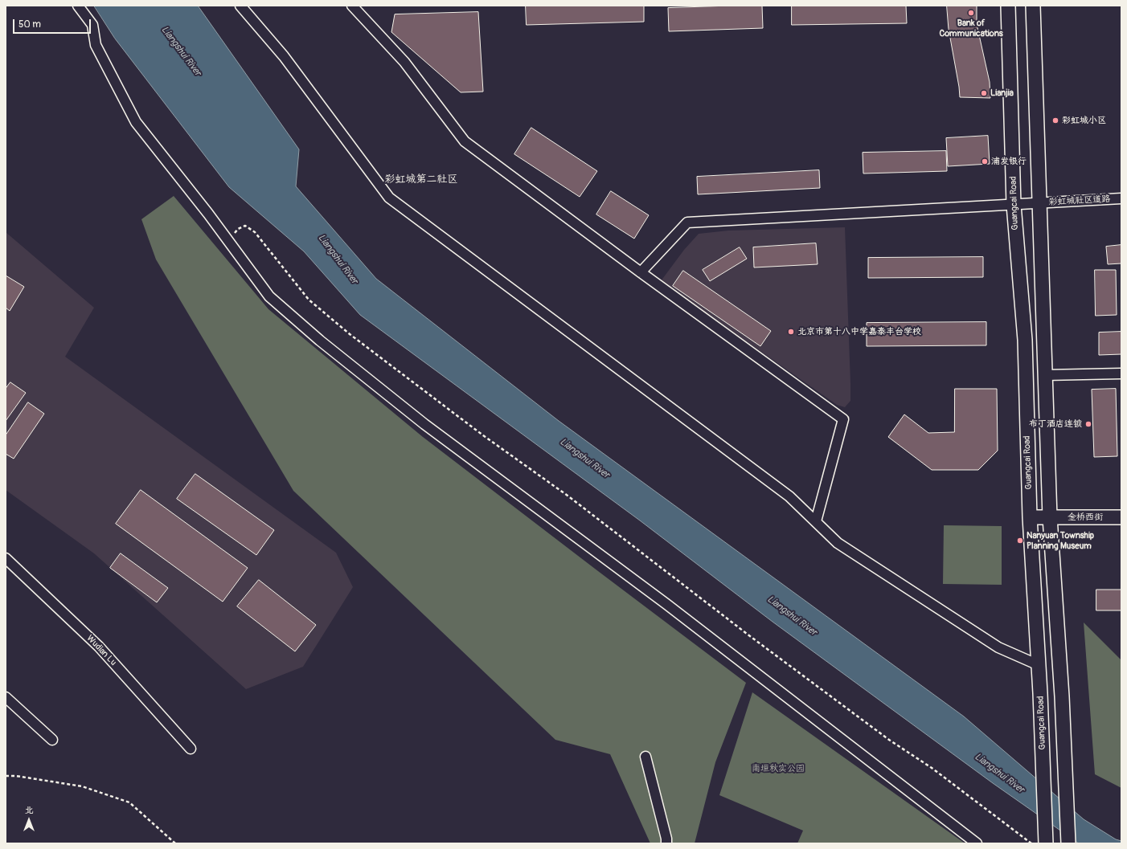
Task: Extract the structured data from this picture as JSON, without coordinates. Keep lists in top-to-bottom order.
{
  "streets": {
    "main road": ["Guangcai Road", "金桥西街"],
    "street": ["彩虹城社区道路", "Wudian Lu"]
  },
  "crossings": [
    ["彩虹城社区道路", "Guangcai Road"],
    ["Guangcai Road", "金桥西街"]
  ],
  "districts": ["彩虹城第二社区"],
  "water": ["Liangshui River"],
  "parks": ["南垣秋实公园"],
  "places": [
    "Bank of Communications",
    "Lianjia",
    "彩虹城小区",
    "浦发银行",
    "北京市第十八中学嘉泰丰台学校",
    "布丁酒店连锁",
    "Nanyuan Township Planning Museum"
  ],
  "scale_bar": "50 m",
  "north": "top"
}
